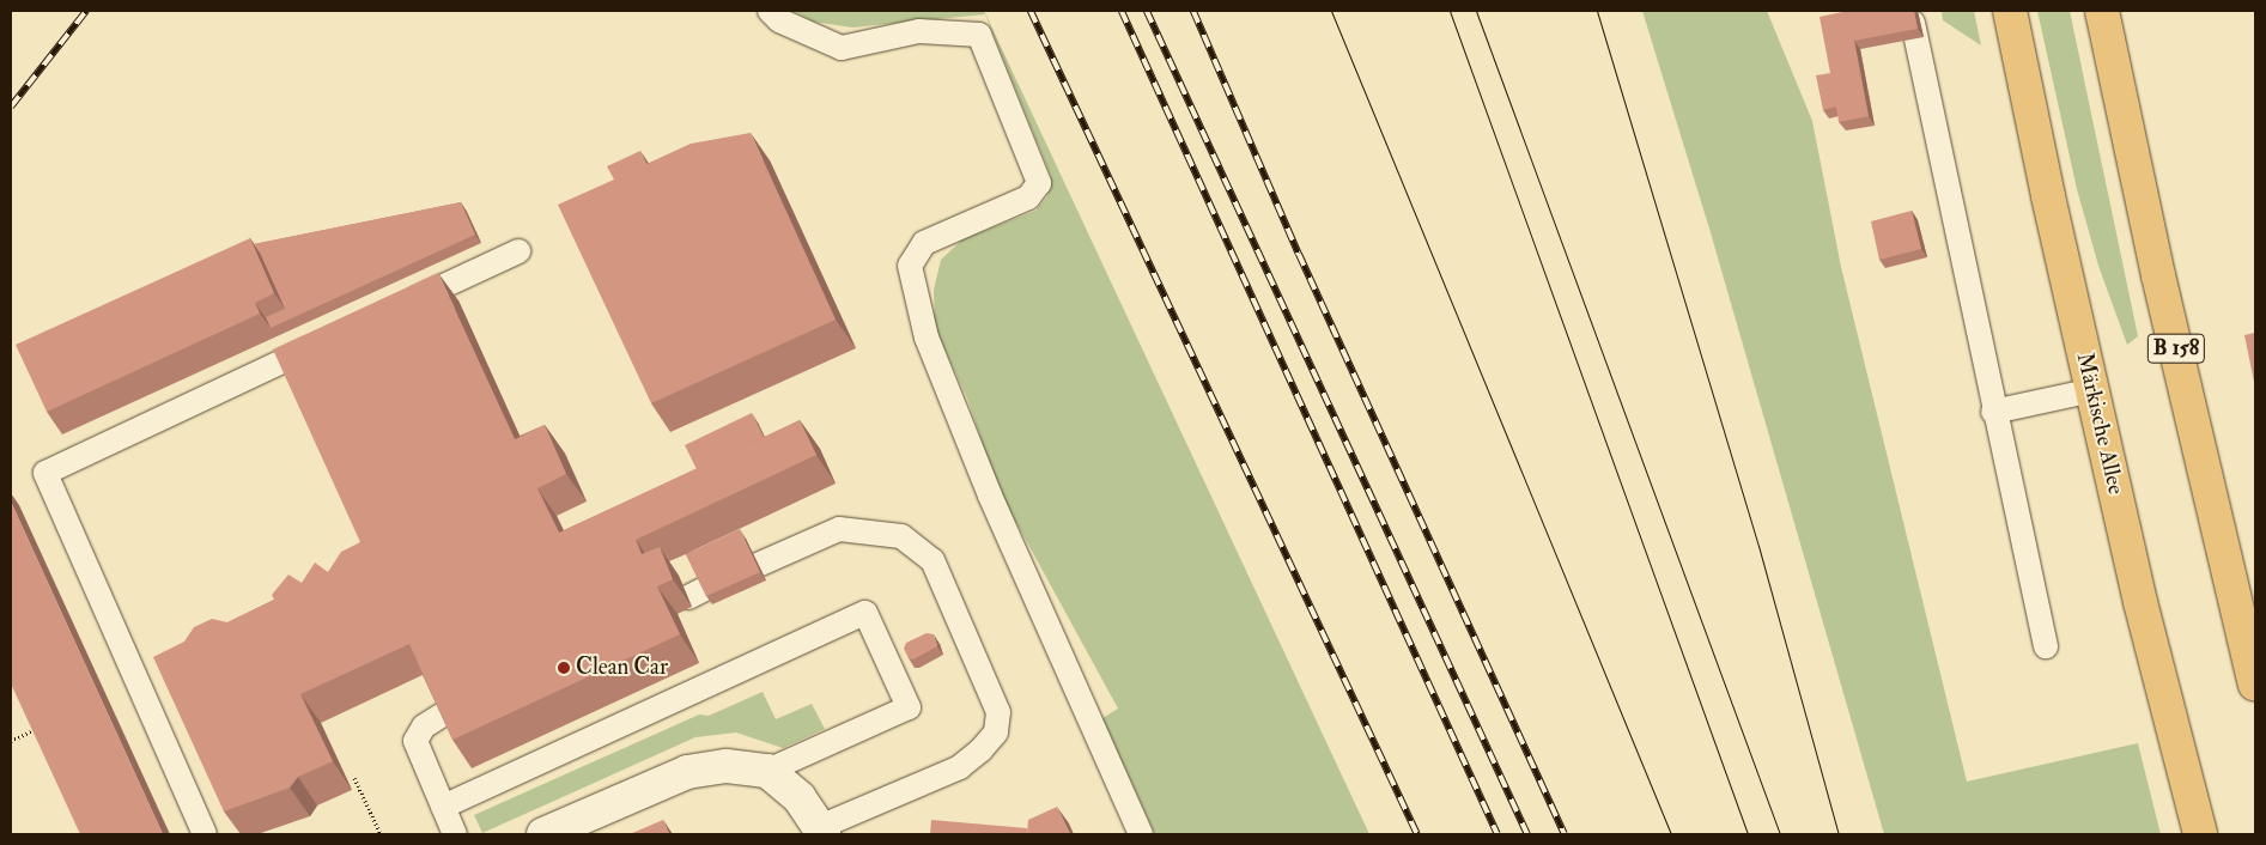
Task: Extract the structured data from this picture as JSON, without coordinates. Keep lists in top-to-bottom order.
{
  "streets": {
    "main road": ["B 158", "Märkische Allee"]
  },
  "places": ["Clean Car"]
}
